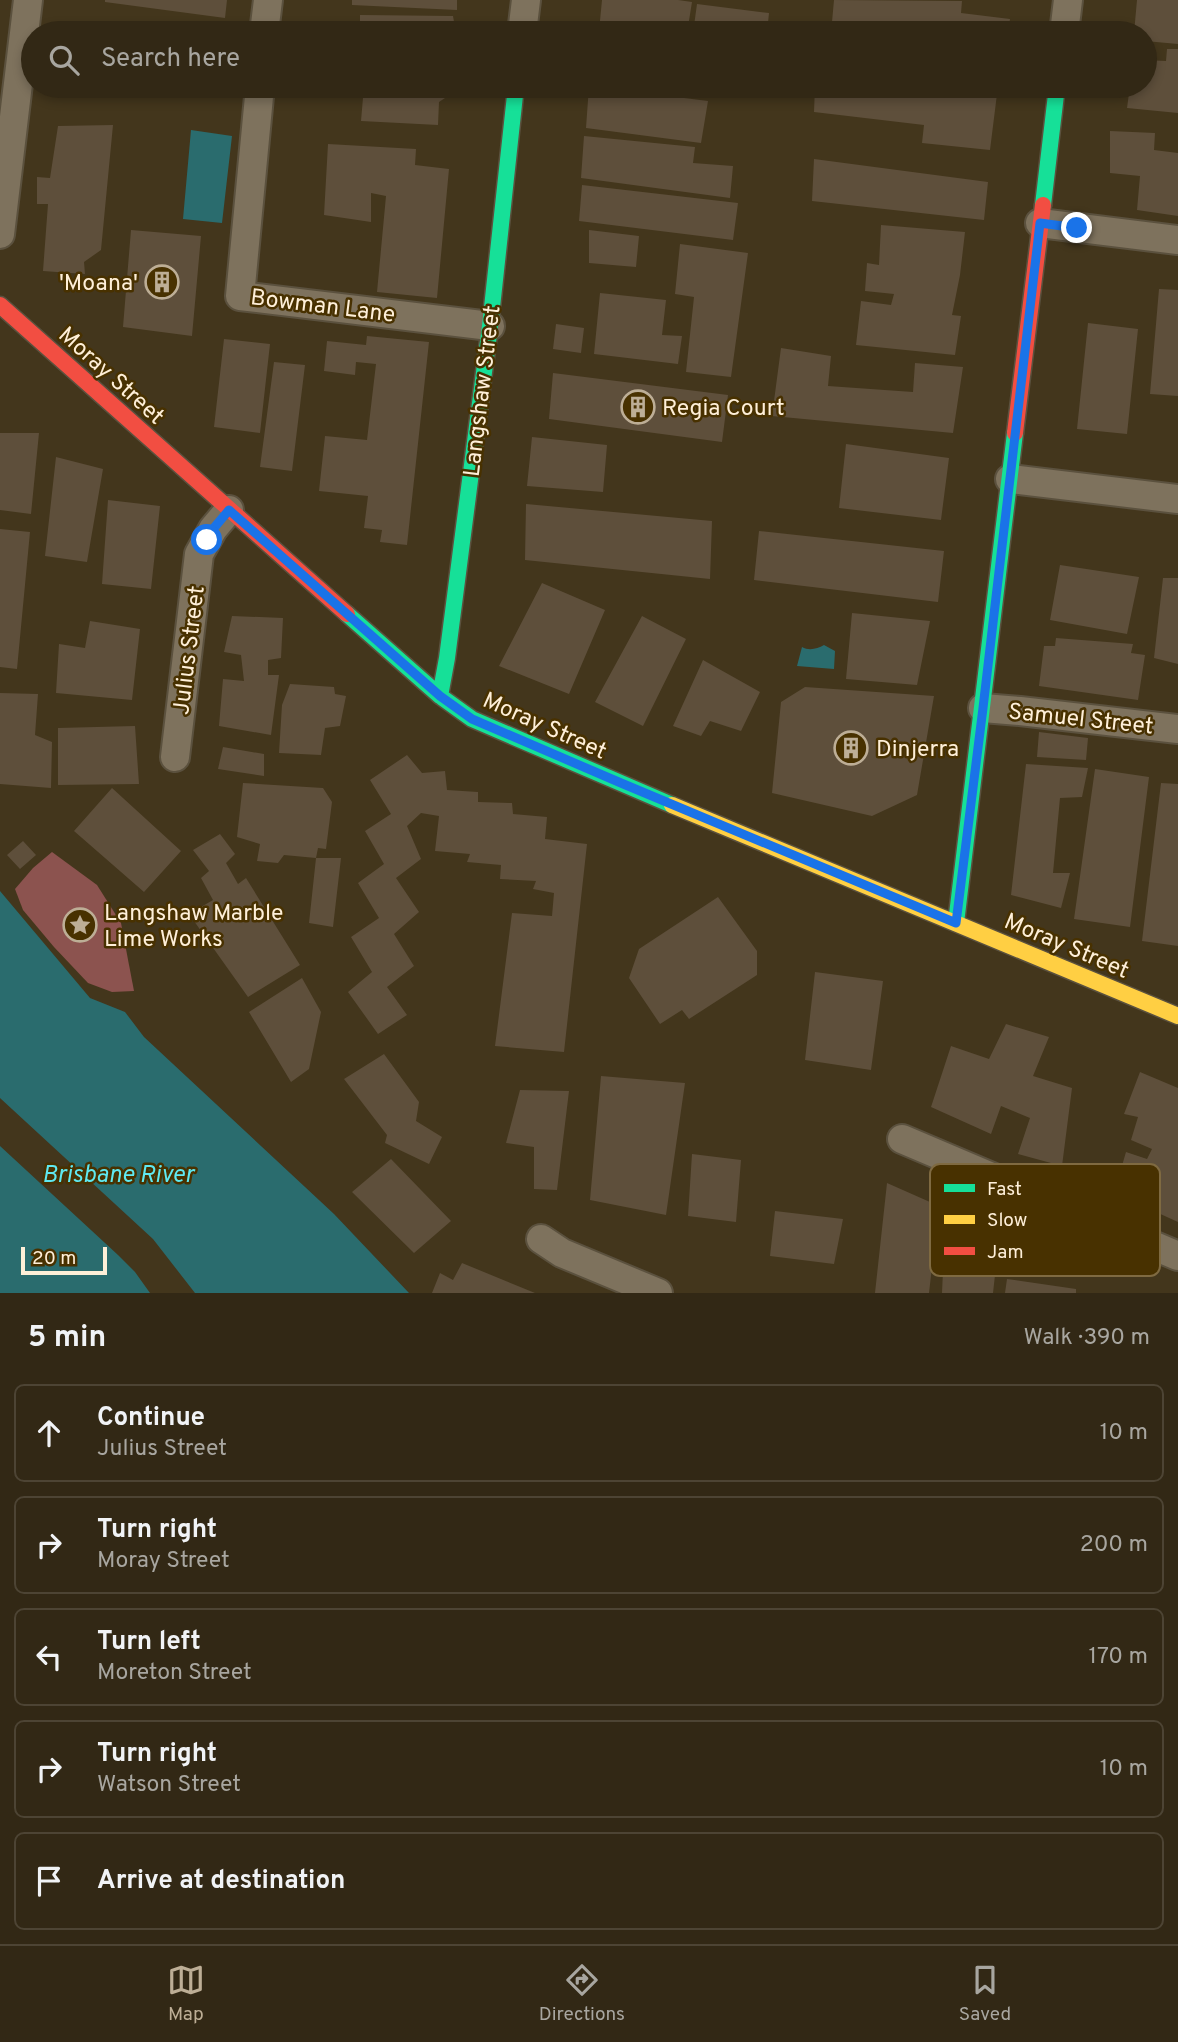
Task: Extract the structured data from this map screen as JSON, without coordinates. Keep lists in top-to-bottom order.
{
  "streets": {
    "street": [
      "Bowman Lane",
      "Moray Street",
      "Langshaw Street",
      "Julius Street",
      "Samuel Street"
    ]
  },
  "crossings": [
    ["Bowman Lane", "Langshaw Street"],
    ["Moray Street", "Langshaw Street"],
    ["Moray Street", "Julius Street"]
  ],
  "water": ["Brisbane River"],
  "places": {
    "building": ["'Moana'", "Regia Court", "Dinjerra"],
    "place": ["Langshaw Marble Lime Works"]
  },
  "legend": ["Fast", "Slow", "Jam"],
  "scale_bar": "20 m",
  "page": {
    "search": "Search here",
    "scale": "20 m",
    "heading": ["5 min", "Walk · 390 m"],
    "list": [
      ["Continue", "Julius Street", "10 m"],
      ["Turn right", "Moray Street", "200 m"],
      ["Turn left", "Moreton Street", "170 m"],
      ["Turn right", "Watson Street", "10 m"],
      "Arrive at destination"
    ],
    "nav": ["Map", "Directions", "Saved"]
  }
}
